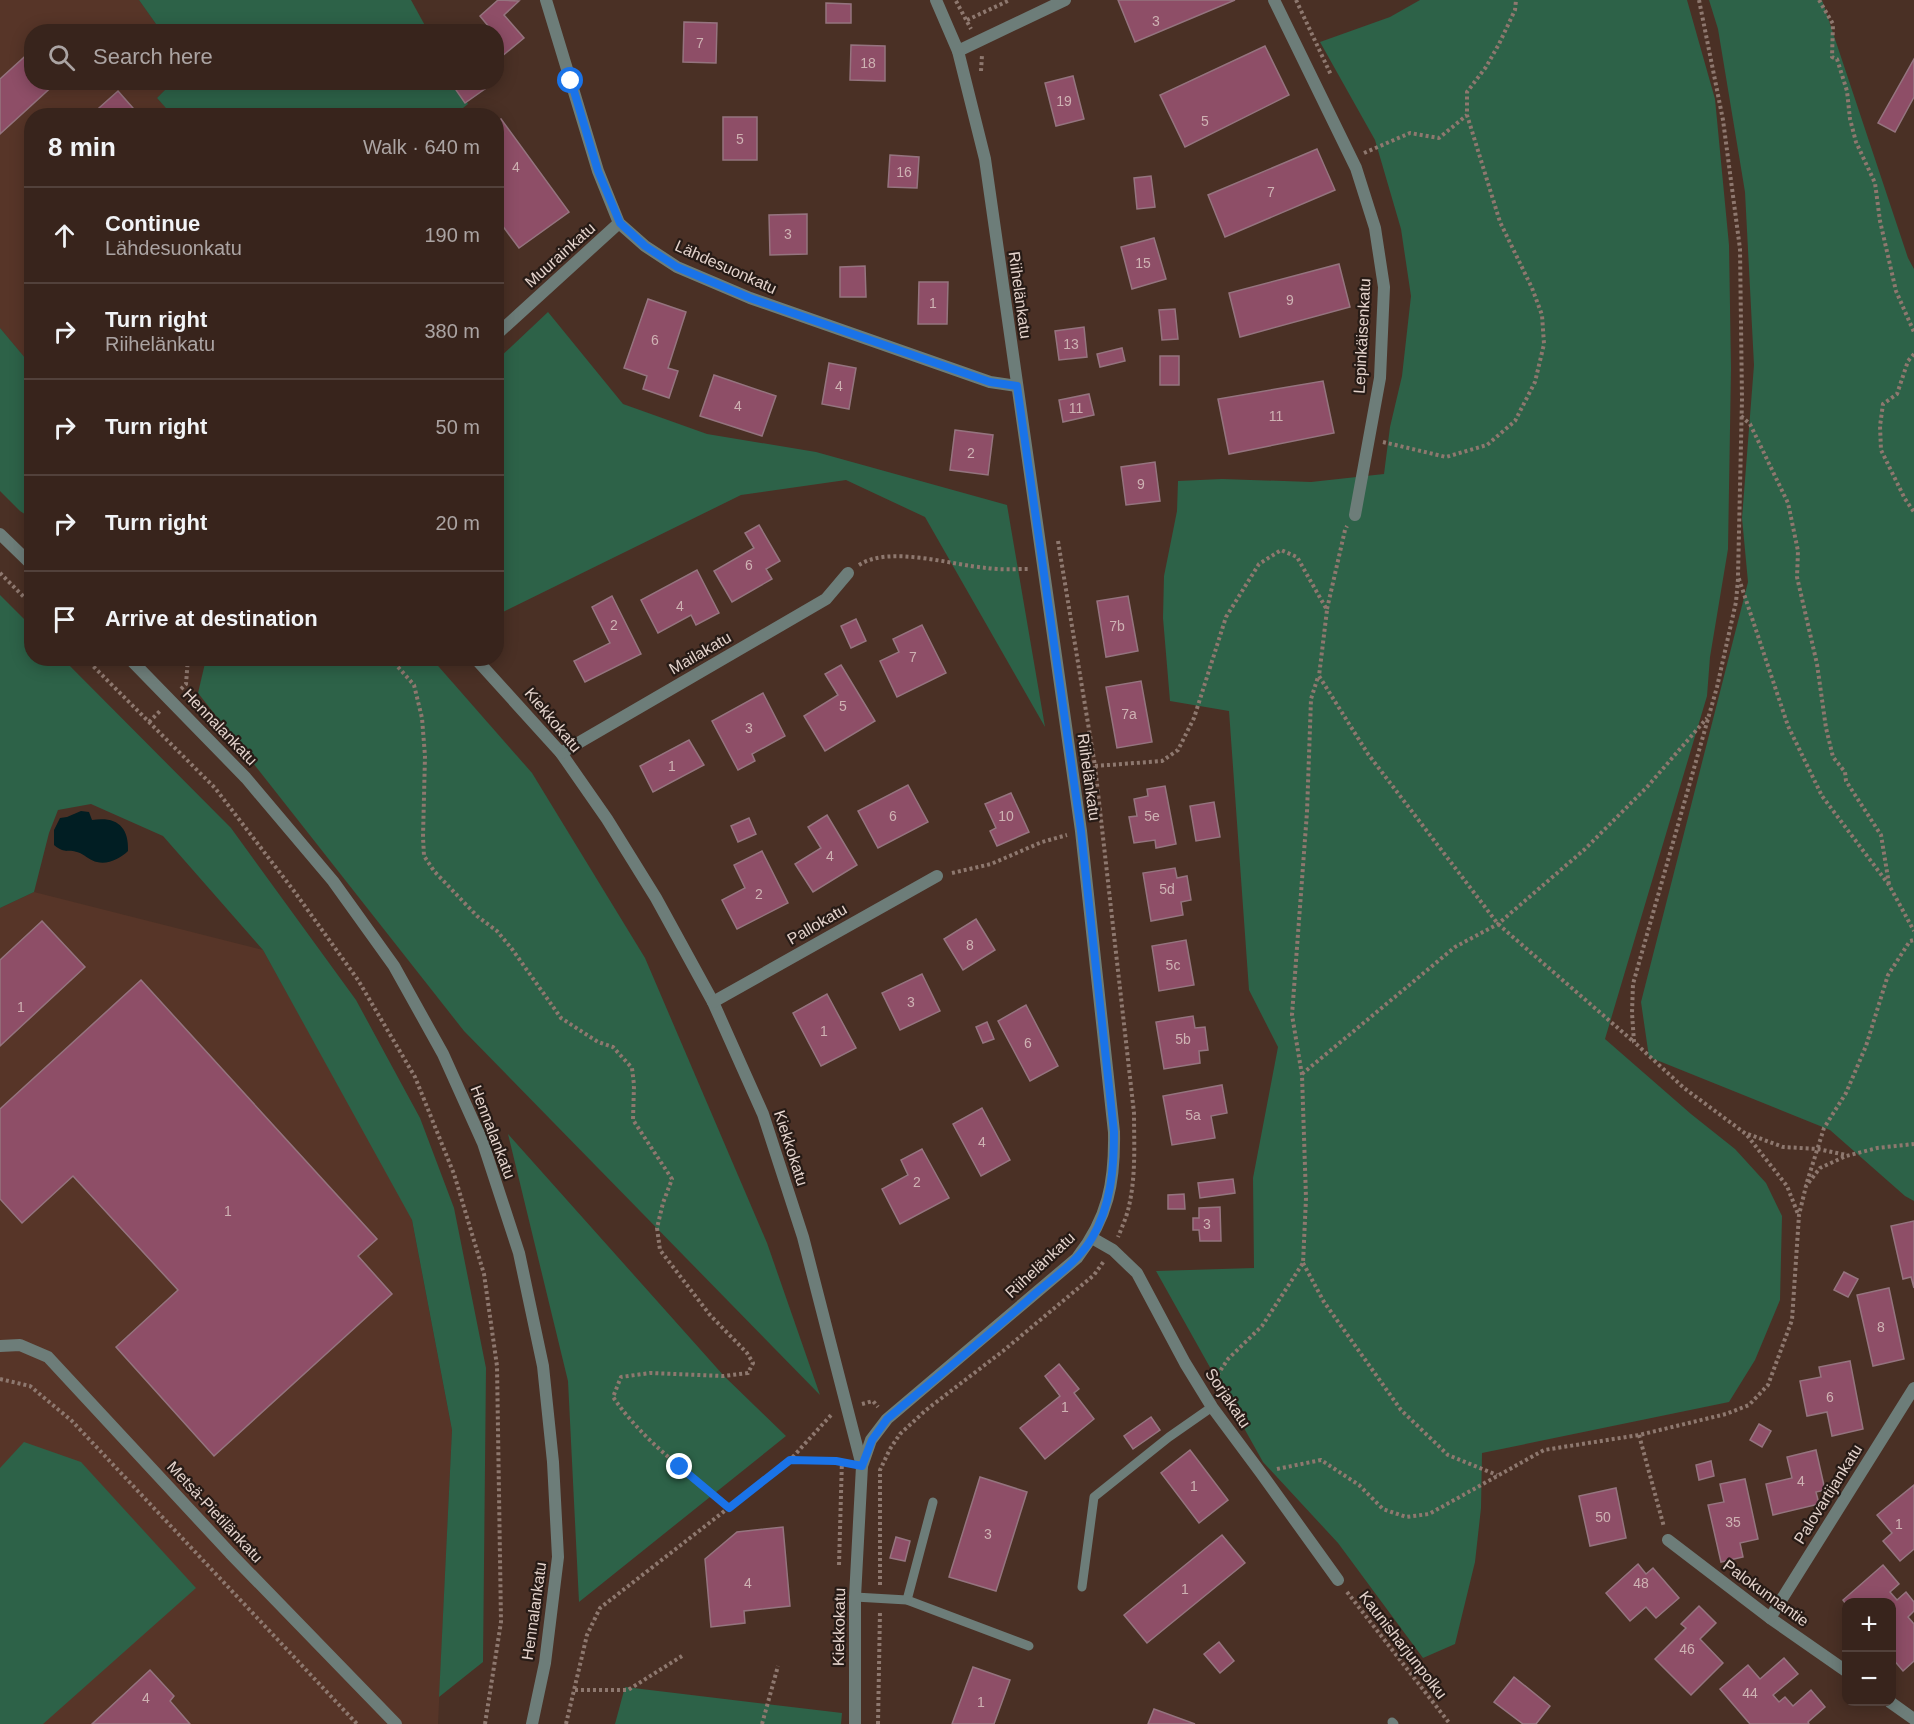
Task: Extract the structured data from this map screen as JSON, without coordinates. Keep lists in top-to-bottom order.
{
  "streets": {
    "street": [
      "Muurainkatu",
      "Lähdesuonkatu",
      "Riihelänkatu",
      "Lepinkäisenkatu",
      "Mailakatu",
      "Kiekkokatu",
      "Hennalankatu",
      "Pallokatu",
      "Sorjakatu",
      "Palovartijankatu",
      "Metsä-Pietilänkatu",
      "Palokunnantie"
    ],
    "path": ["Kaunisharjunpolku"]
  },
  "crossings": [
    ["Muurainkatu", "Lähdesuonkatu"],
    ["Lähdesuonkatu", "Riihelänkatu"],
    ["Riihelänkatu", "Kiekkokatu"],
    ["Riihelänkatu", "Sorjakatu"],
    ["Mailakatu", "Kiekkokatu"],
    ["Kiekkokatu", "Pallokatu"],
    ["Sorjakatu", "Kaunisharjunpolku"],
    ["Palovartijankatu", "Palokunnantie"]
  ],
  "house_numbers": [
    "3",
    "7",
    "18",
    "19",
    "5",
    "5",
    "4",
    "16",
    "7",
    "3",
    "15",
    "9",
    "1",
    "6",
    "13",
    "4",
    "4",
    "11",
    "11",
    "2",
    "9",
    "6",
    "4",
    "2",
    "7b",
    "7",
    "5",
    "7a",
    "3",
    "1",
    "6",
    "10",
    "5e",
    "4",
    "5d",
    "2",
    "8",
    "5c",
    "3",
    "1",
    "1",
    "5b",
    "6",
    "5a",
    "4",
    "2",
    "1",
    "3",
    "8",
    "6",
    "1",
    "4",
    "1",
    "50",
    "35",
    "1",
    "3",
    "4",
    "48",
    "1",
    "46",
    "44",
    "4",
    "1"
  ],
  "page": {
    "search": "Search here",
    "heading": ["8 min", "Walk · 640 m"],
    "list": [
      ["Continue", "Lähdesuonkatu", "190 m"],
      ["Turn right", "Riihelänkatu", "380 m"],
      ["Turn right", "50 m"],
      ["Turn right", "20 m"],
      "Arrive at destination"
    ],
    "map_buttons": ["+", "−"]
  }
}
